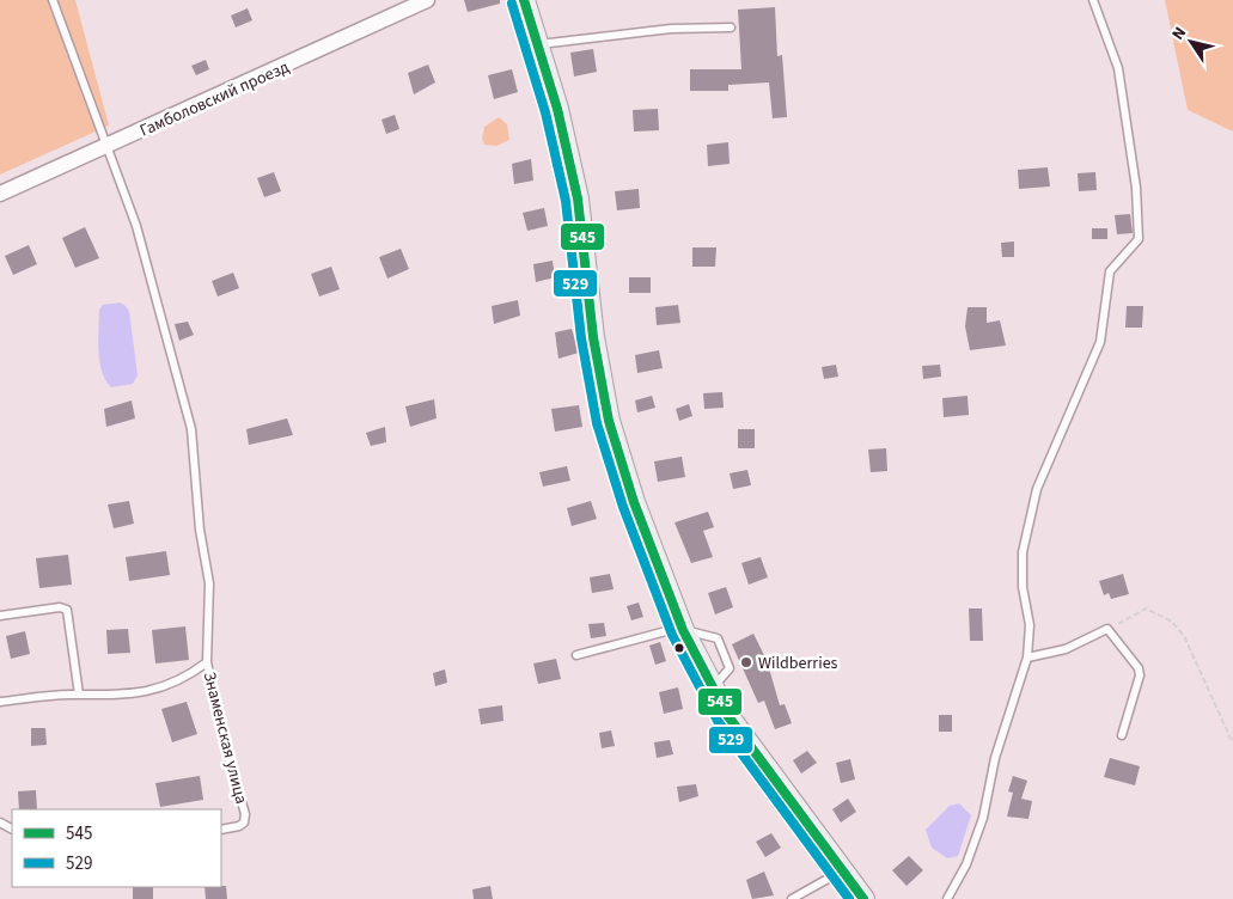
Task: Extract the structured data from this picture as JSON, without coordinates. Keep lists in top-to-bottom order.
{
  "streets": {
    "street": ["Гамболовский проезд"],
    "lane": ["Знаменская улица"]
  },
  "places": ["Wildberries"],
  "lines": ["transit line 545", "transit line 529"],
  "legend": ["545", "529"],
  "north": "top left"
}
